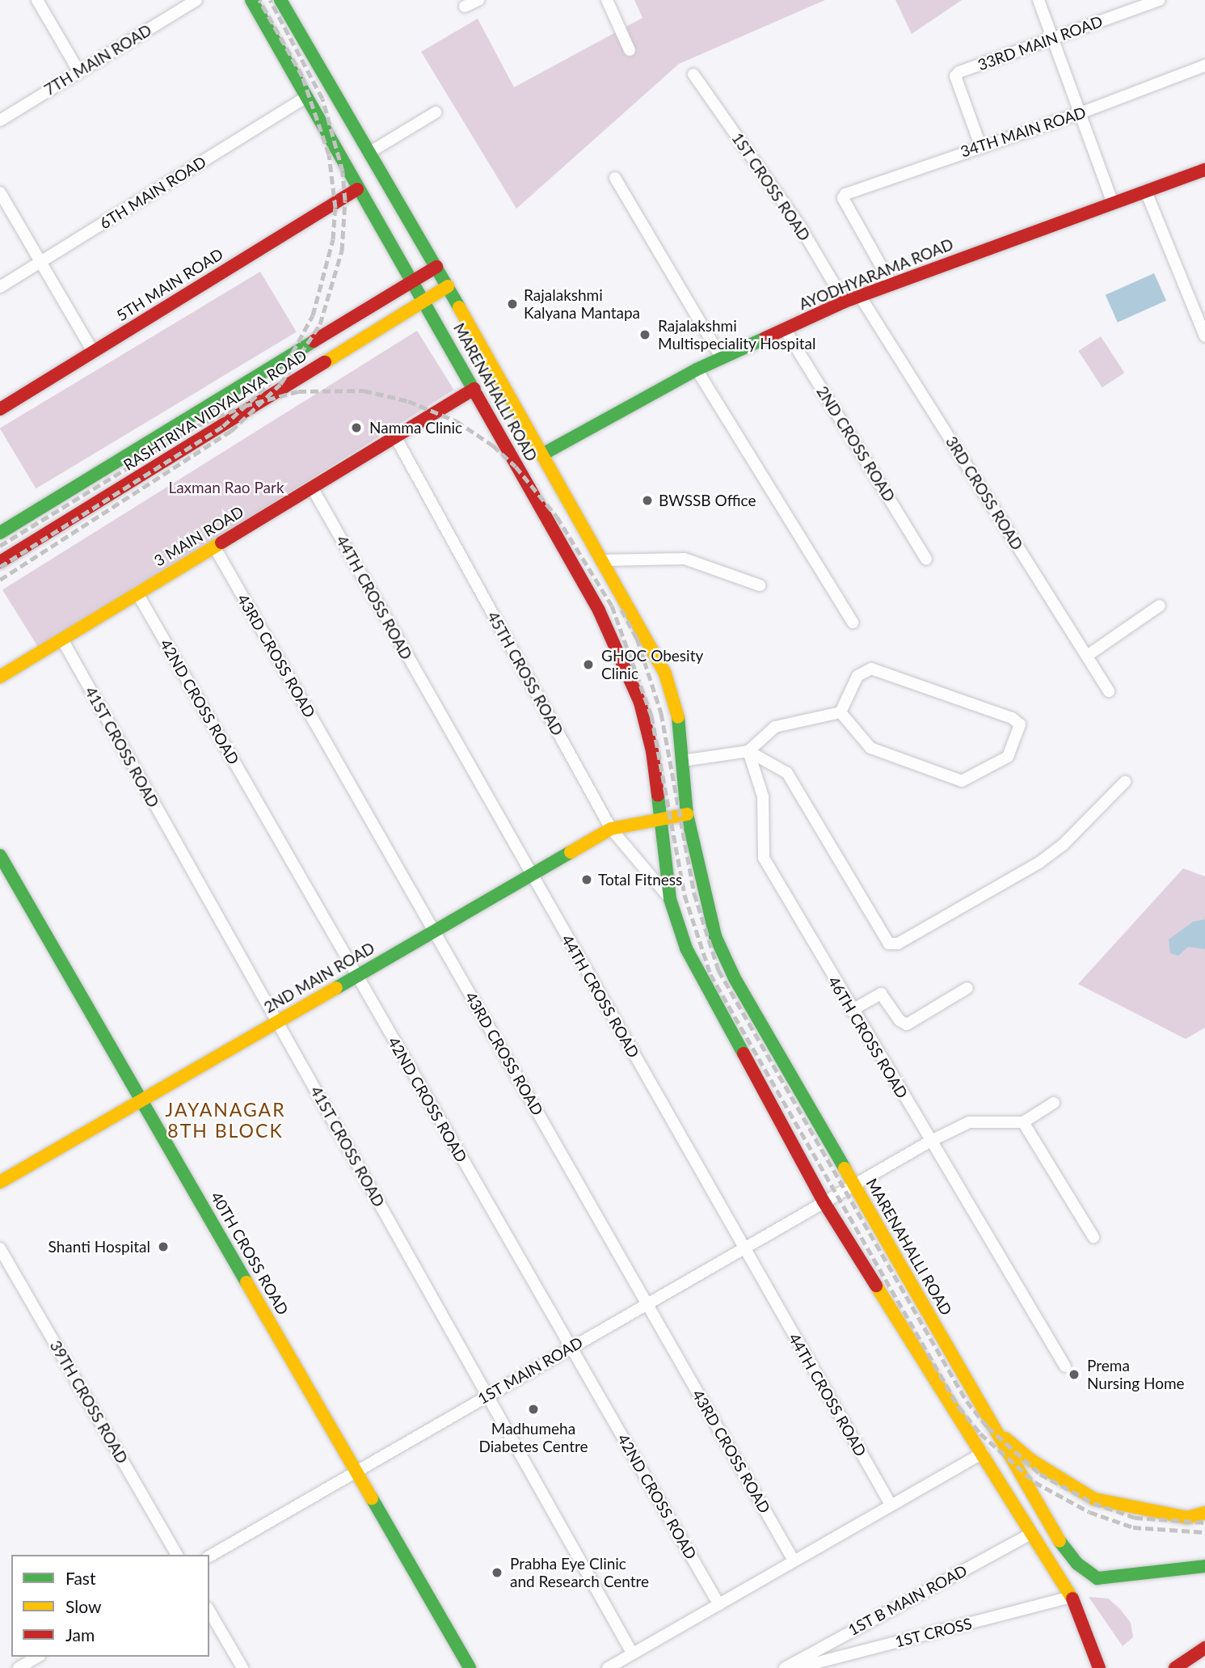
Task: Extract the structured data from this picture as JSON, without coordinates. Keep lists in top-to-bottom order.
{
  "streets": {
    "main road": [
      "AYODHYARAMA ROAD",
      "5TH MAIN ROAD",
      "MARENAHALLI ROAD",
      "RASHTRIYA VIDYALAYA ROAD",
      "3 MAIN ROAD",
      "2ND MAIN ROAD",
      "40TH CROSS ROAD"
    ],
    "street": [
      "33RD MAIN ROAD",
      "7TH MAIN ROAD",
      "34TH MAIN ROAD",
      "1ST CROSS ROAD",
      "6TH MAIN ROAD",
      "2ND CROSS ROAD",
      "3RD CROSS ROAD",
      "44TH CROSS ROAD",
      "43RD CROSS ROAD",
      "45TH CROSS ROAD",
      "42ND CROSS ROAD",
      "41ST CROSS ROAD",
      "46TH CROSS ROAD",
      "1ST MAIN ROAD",
      "39TH CROSS ROAD",
      "1ST B MAIN ROAD",
      "1ST CROSS"
    ]
  },
  "crossings": [
    ["33RD MAIN ROAD", "34TH MAIN ROAD"],
    ["34TH MAIN ROAD", "AYODHYARAMA ROAD"],
    ["1ST CROSS ROAD", "AYODHYARAMA ROAD"],
    ["6TH MAIN ROAD", "MARENAHALLI ROAD"],
    ["AYODHYARAMA ROAD", "MARENAHALLI ROAD"],
    ["AYODHYARAMA ROAD", "2ND CROSS ROAD"],
    ["AYODHYARAMA ROAD", "3RD CROSS ROAD"],
    ["5TH MAIN ROAD", "MARENAHALLI ROAD"],
    ["MARENAHALLI ROAD", "RASHTRIYA VIDYALAYA ROAD"],
    ["MARENAHALLI ROAD", "3 MAIN ROAD"],
    ["MARENAHALLI ROAD", "45TH CROSS ROAD"],
    ["MARENAHALLI ROAD", "2ND MAIN ROAD"],
    ["MARENAHALLI ROAD", "1ST MAIN ROAD"],
    ["MARENAHALLI ROAD", "1ST B MAIN ROAD"],
    ["MARENAHALLI ROAD", "1ST CROSS"],
    ["3 MAIN ROAD", "44TH CROSS ROAD"],
    ["3 MAIN ROAD", "43RD CROSS ROAD"],
    ["3 MAIN ROAD", "45TH CROSS ROAD"],
    ["3 MAIN ROAD", "42ND CROSS ROAD"],
    ["3 MAIN ROAD", "41ST CROSS ROAD"],
    ["44TH CROSS ROAD", "2ND MAIN ROAD"],
    ["44TH CROSS ROAD", "1ST MAIN ROAD"],
    ["43RD CROSS ROAD", "2ND MAIN ROAD"],
    ["43RD CROSS ROAD", "1ST MAIN ROAD"],
    ["45TH CROSS ROAD", "2ND MAIN ROAD"],
    ["42ND CROSS ROAD", "2ND MAIN ROAD"],
    ["42ND CROSS ROAD", "1ST MAIN ROAD"],
    ["41ST CROSS ROAD", "2ND MAIN ROAD"],
    ["41ST CROSS ROAD", "1ST MAIN ROAD"],
    ["2ND MAIN ROAD", "40TH CROSS ROAD"],
    ["46TH CROSS ROAD", "1ST MAIN ROAD"],
    ["40TH CROSS ROAD", "1ST MAIN ROAD"]
  ],
  "districts": ["JAYANAGAR 8TH BLOCK"],
  "parks": ["Laxman Rao Park"],
  "places": [
    "Rajalakshmi Kalyana Mantapa",
    "Rajalakshmi Multispeciality Hospital",
    "Namma Clinic",
    "BWSSB Office",
    "GHOC Obesity Clinic",
    "Total Fitness",
    "Shanti Hospital",
    "Prema Nursing Home",
    "Madhumeha Diabetes Centre",
    "Prabha Eye Clinic and Research Centre"
  ],
  "legend": ["Fast", "Slow", "Jam"]
}
